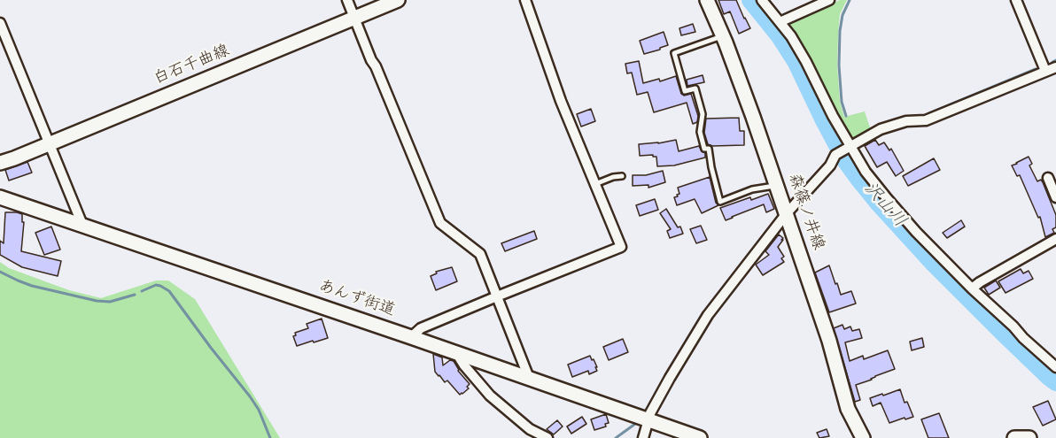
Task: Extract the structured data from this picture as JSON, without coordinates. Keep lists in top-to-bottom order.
{
  "streets": {
    "main road": ["白石千曲線", "森篠ノ井線", "あんず街道"]
  },
  "water": ["沢山川"]
}
